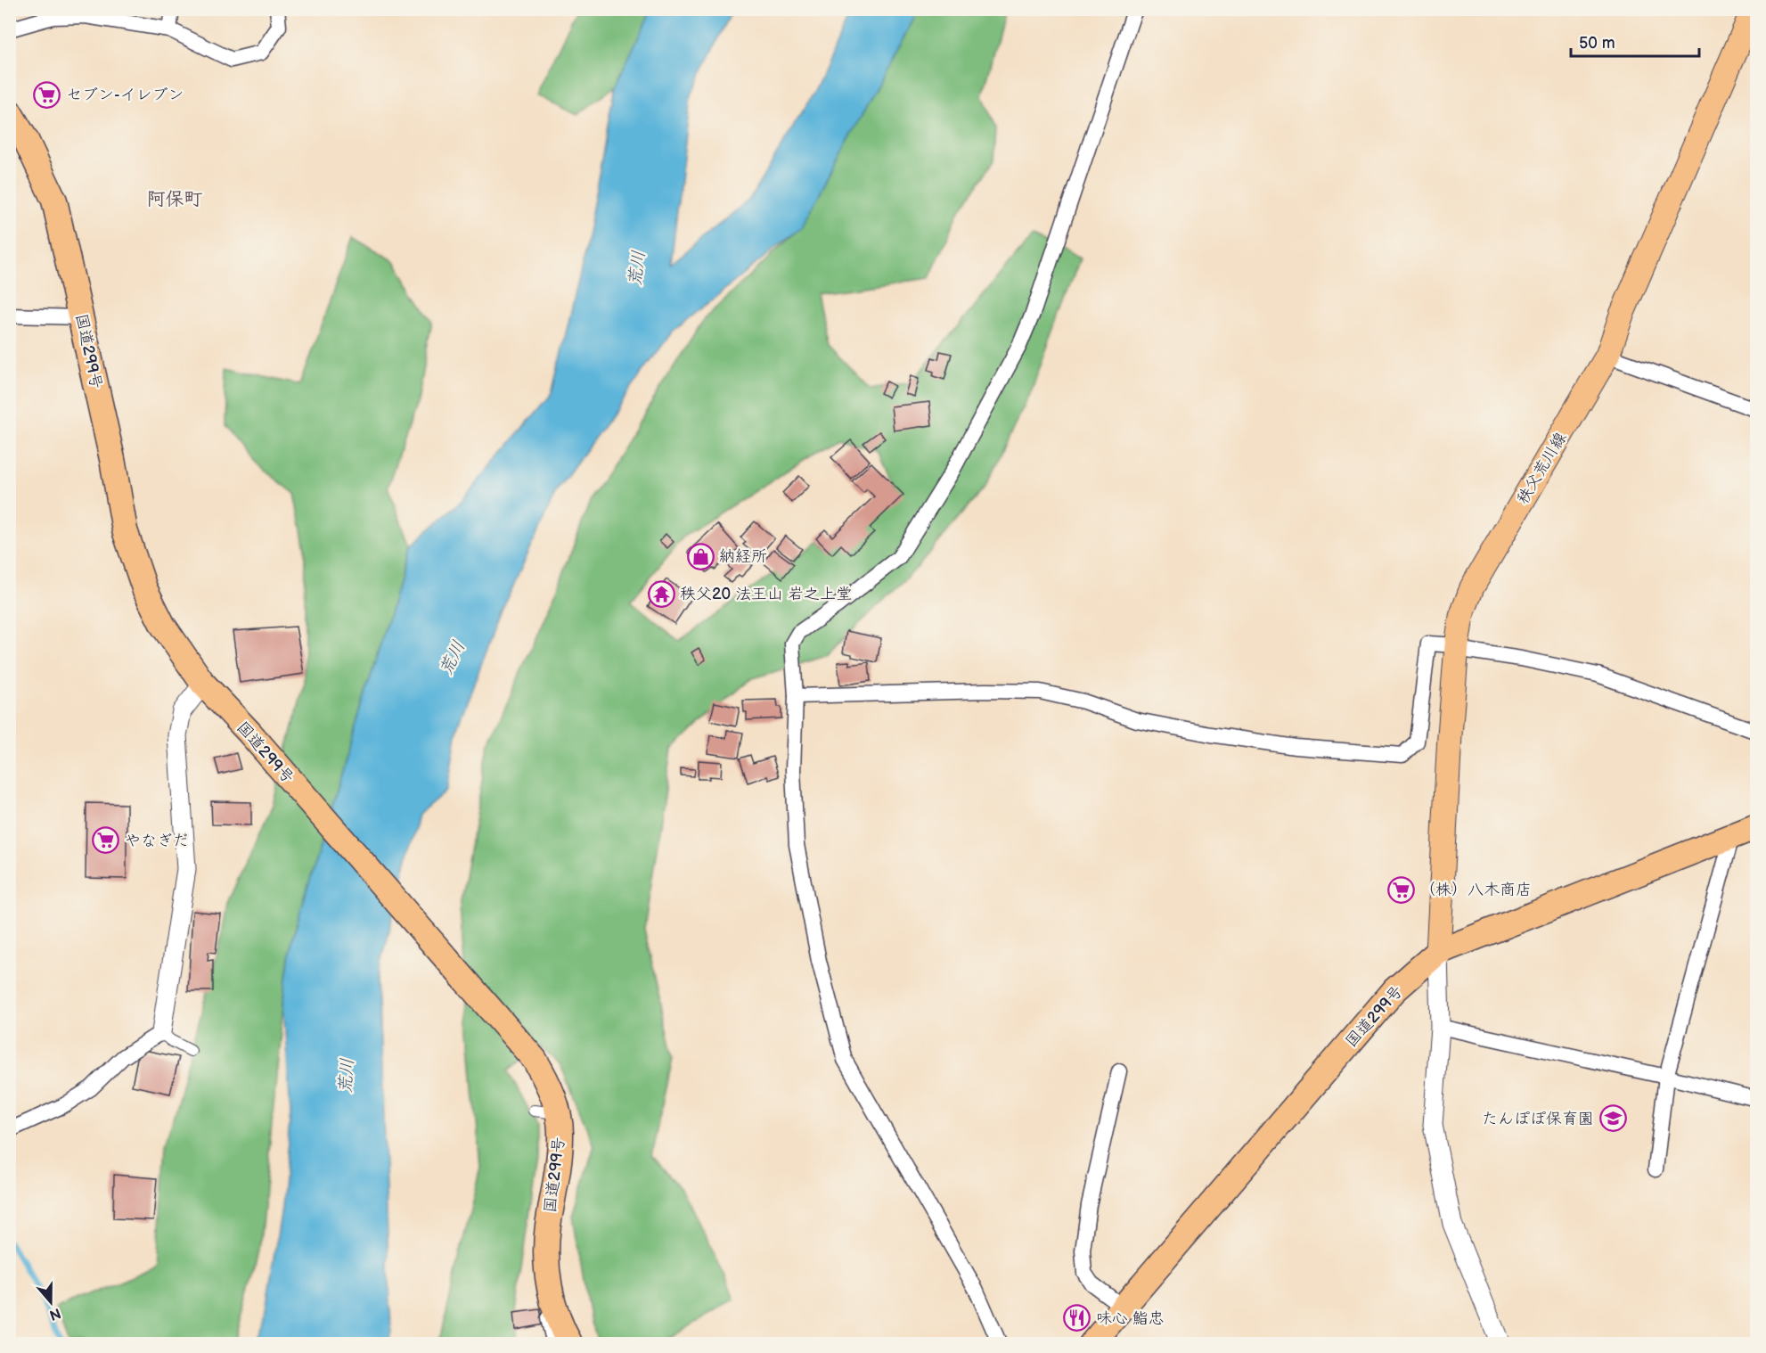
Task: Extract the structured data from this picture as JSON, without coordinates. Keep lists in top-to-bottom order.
{
  "streets": {
    "highway": ["国道299号"],
    "main road": ["秩父荒川線"]
  },
  "crossings": [
    ["国道299号", "秩父荒川線"]
  ],
  "districts": ["阿保町"],
  "water": ["荒川"],
  "places": {
    "supermarket": ["セブン-イレブン", "やなぎだ", "（株）八木商店"],
    "shop": ["納経所"],
    "temple": ["秩父20 法王山 岩之上堂"],
    "school or university": ["たんぽぽ保育園"],
    "restaurant": ["味心 鮨忠"]
  },
  "scale_bar": "50 m",
  "north": "bottom"
}
